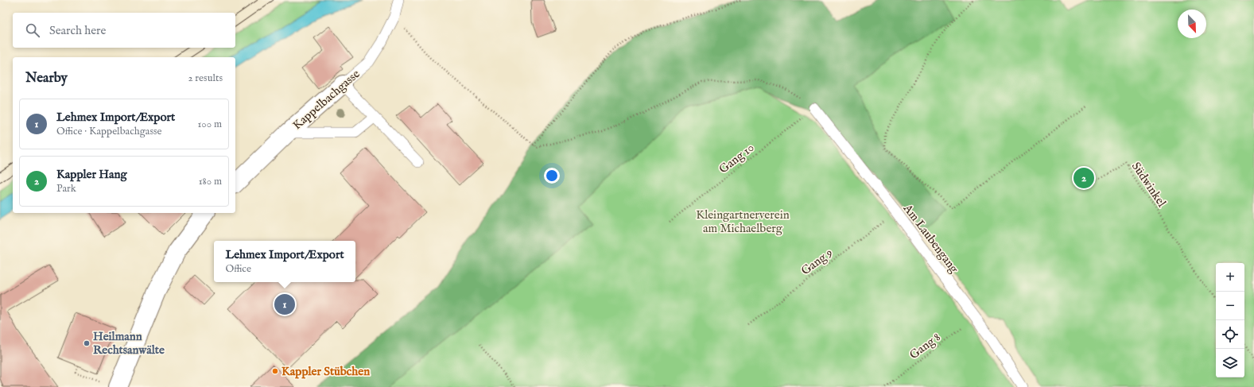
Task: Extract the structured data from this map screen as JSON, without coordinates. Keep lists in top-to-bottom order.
{
  "streets": {
    "street": ["Kappelbachgasse"],
    "lane": ["Am Laubengang"],
    "path": [
      "Gang 10",
      "Südwinkel",
      "Gang 9",
      "Gang 8"
    ]
  },
  "crossings": [
    ["Gang 10", "Am Laubengang"],
    ["Am Laubengang", "Gang 9"],
    ["Am Laubengang", "Gang 8"]
  ],
  "parks": ["Kleingartnerverein am Michaelberg"],
  "places": ["Heilmann Rechtsanwälte", "Kappler Stübchen"],
  "north": "bottom right",
  "page": {
    "search": "Search here",
    "heading": ["Nearby", "2 results"],
    "list": [
      {
        "mark": "1",
        "name": "Lehmex Import/Export",
        "note": "Office · Kappelbachgasse",
        "value": "100 m"
      },
      {
        "mark": "2",
        "name": "Kappler Hang",
        "note": "Park",
        "value": "180 m"
      }
    ],
    "pins": ["2", "1"],
    "popup": ["Lehmex Import/Export", "Office"],
    "map_buttons": ["+", "−"]
  }
}
